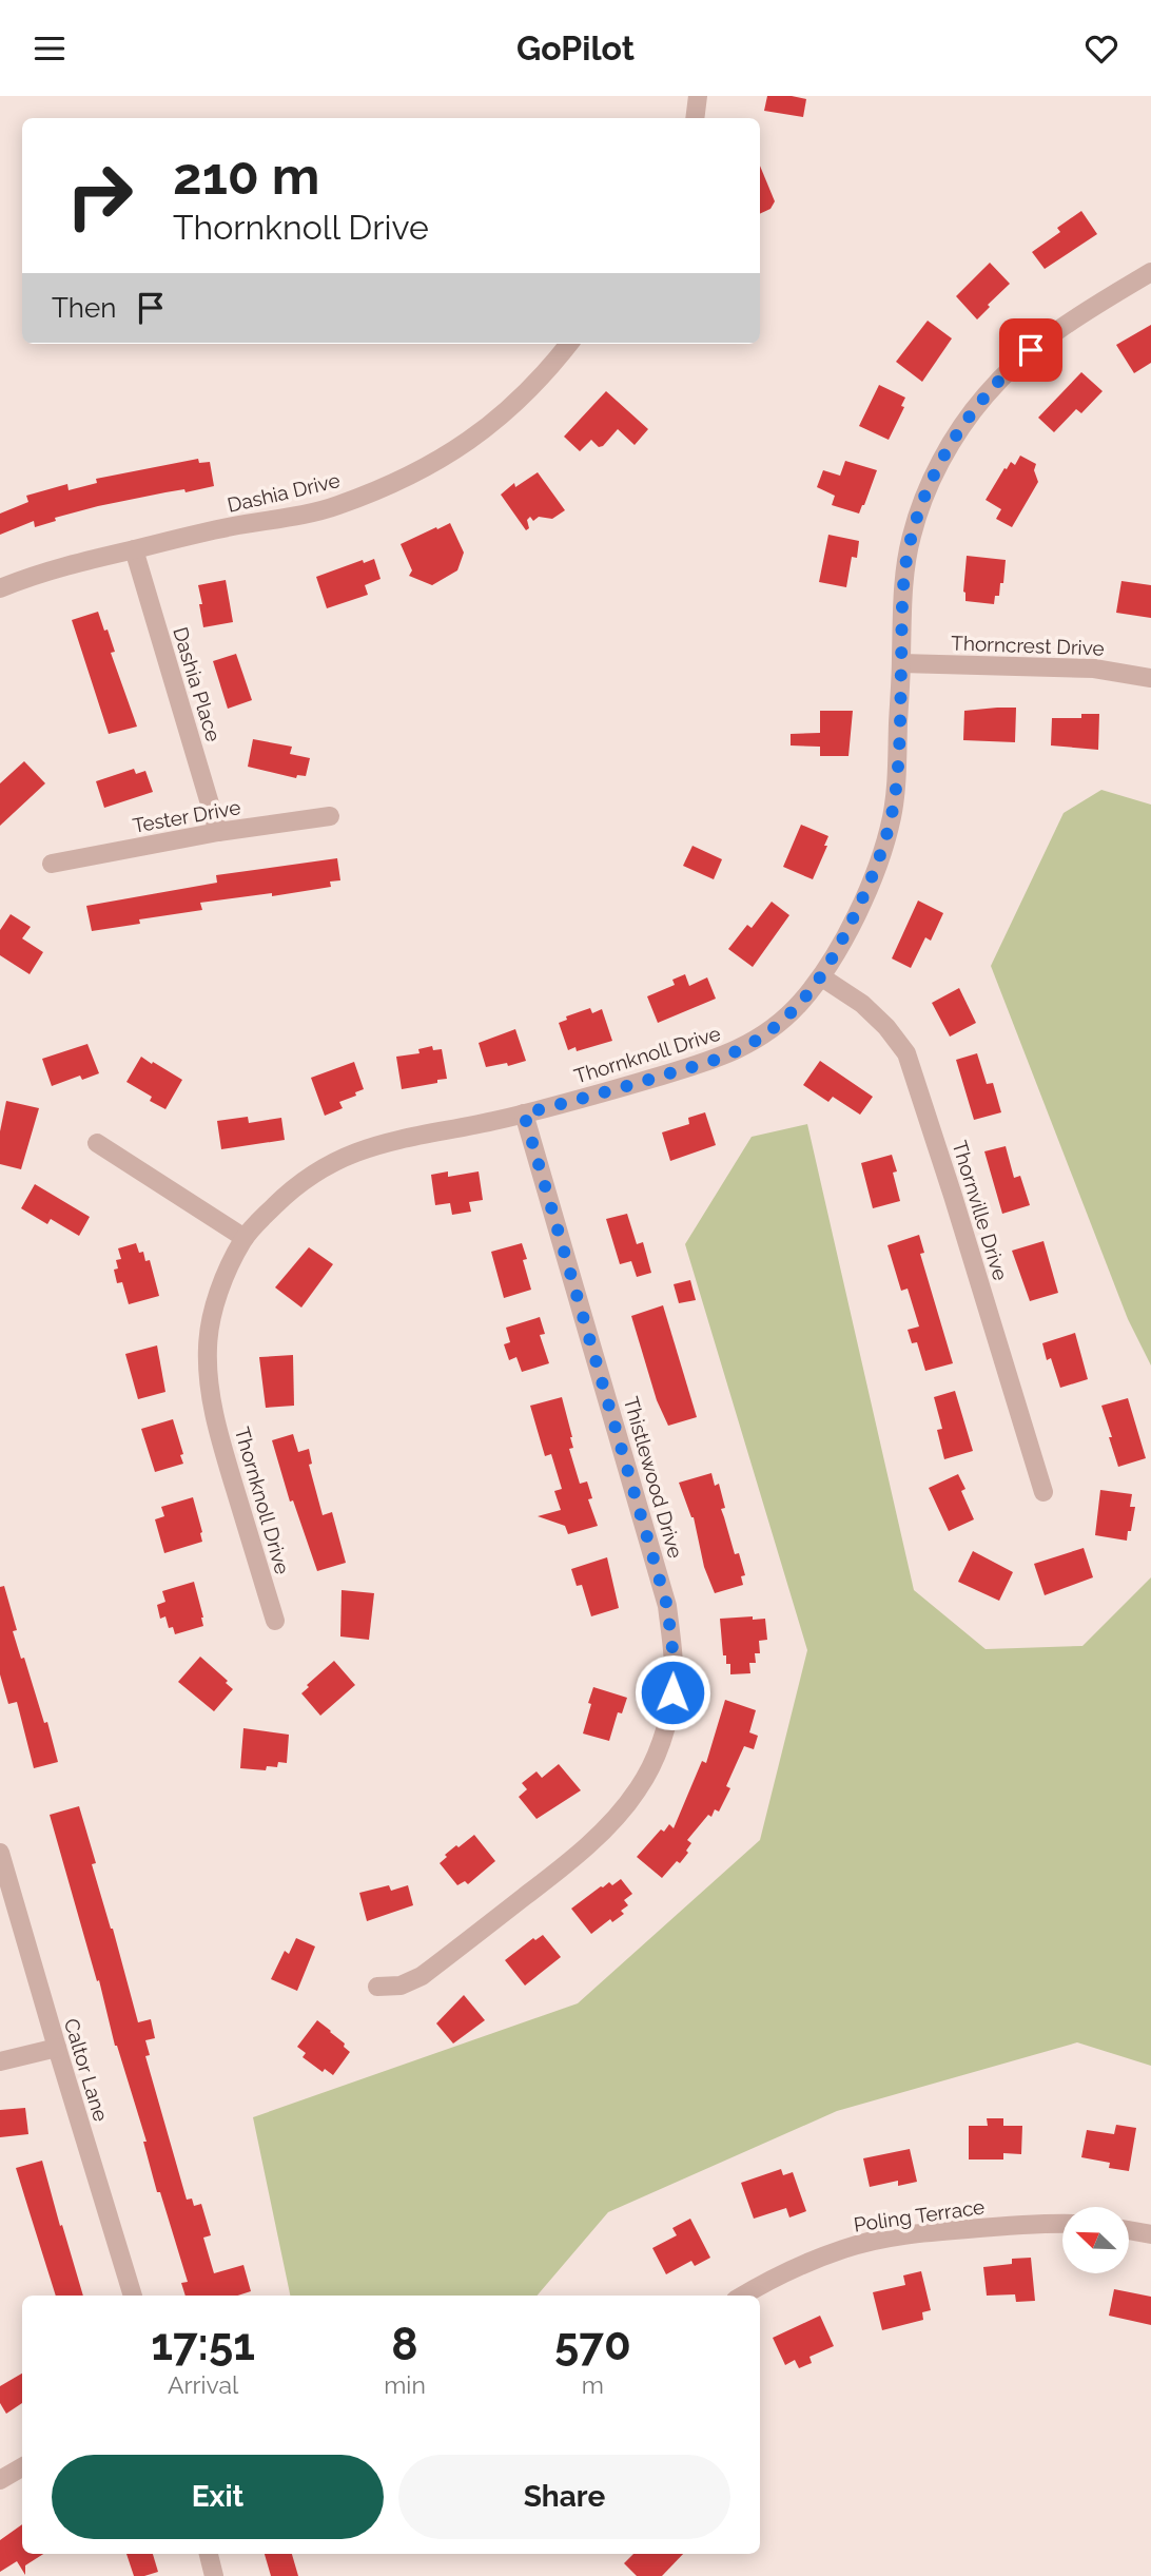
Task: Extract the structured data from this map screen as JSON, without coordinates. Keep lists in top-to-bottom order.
{
  "streets": {
    "street": [
      "Dashia Drive",
      "Thorncrest Drive",
      "Dashia Place",
      "Tester Drive",
      "Thornknoll Drive",
      "Thornville Drive",
      "Thistlewood Drive",
      "Caltor Lane",
      "Poling Terrace"
    ]
  },
  "crossings": [
    ["Dashia Drive", "Dashia Place"],
    ["Thorncrest Drive", "Thornknoll Drive"],
    ["Dashia Place", "Tester Drive"],
    ["Thornknoll Drive", "Thornville Drive"],
    ["Thornknoll Drive", "Thistlewood Drive"]
  ],
  "north": "top left",
  "page": {
    "header": "GoPilot",
    "turn": ["210 m", "Thornknoll Drive"],
    "then": "Then",
    "eta": [
      "17:51",
      "Arrival",
      "8",
      "min",
      "570",
      "m"
    ],
    "buttons": ["Exit", "Share"]
  }
}
